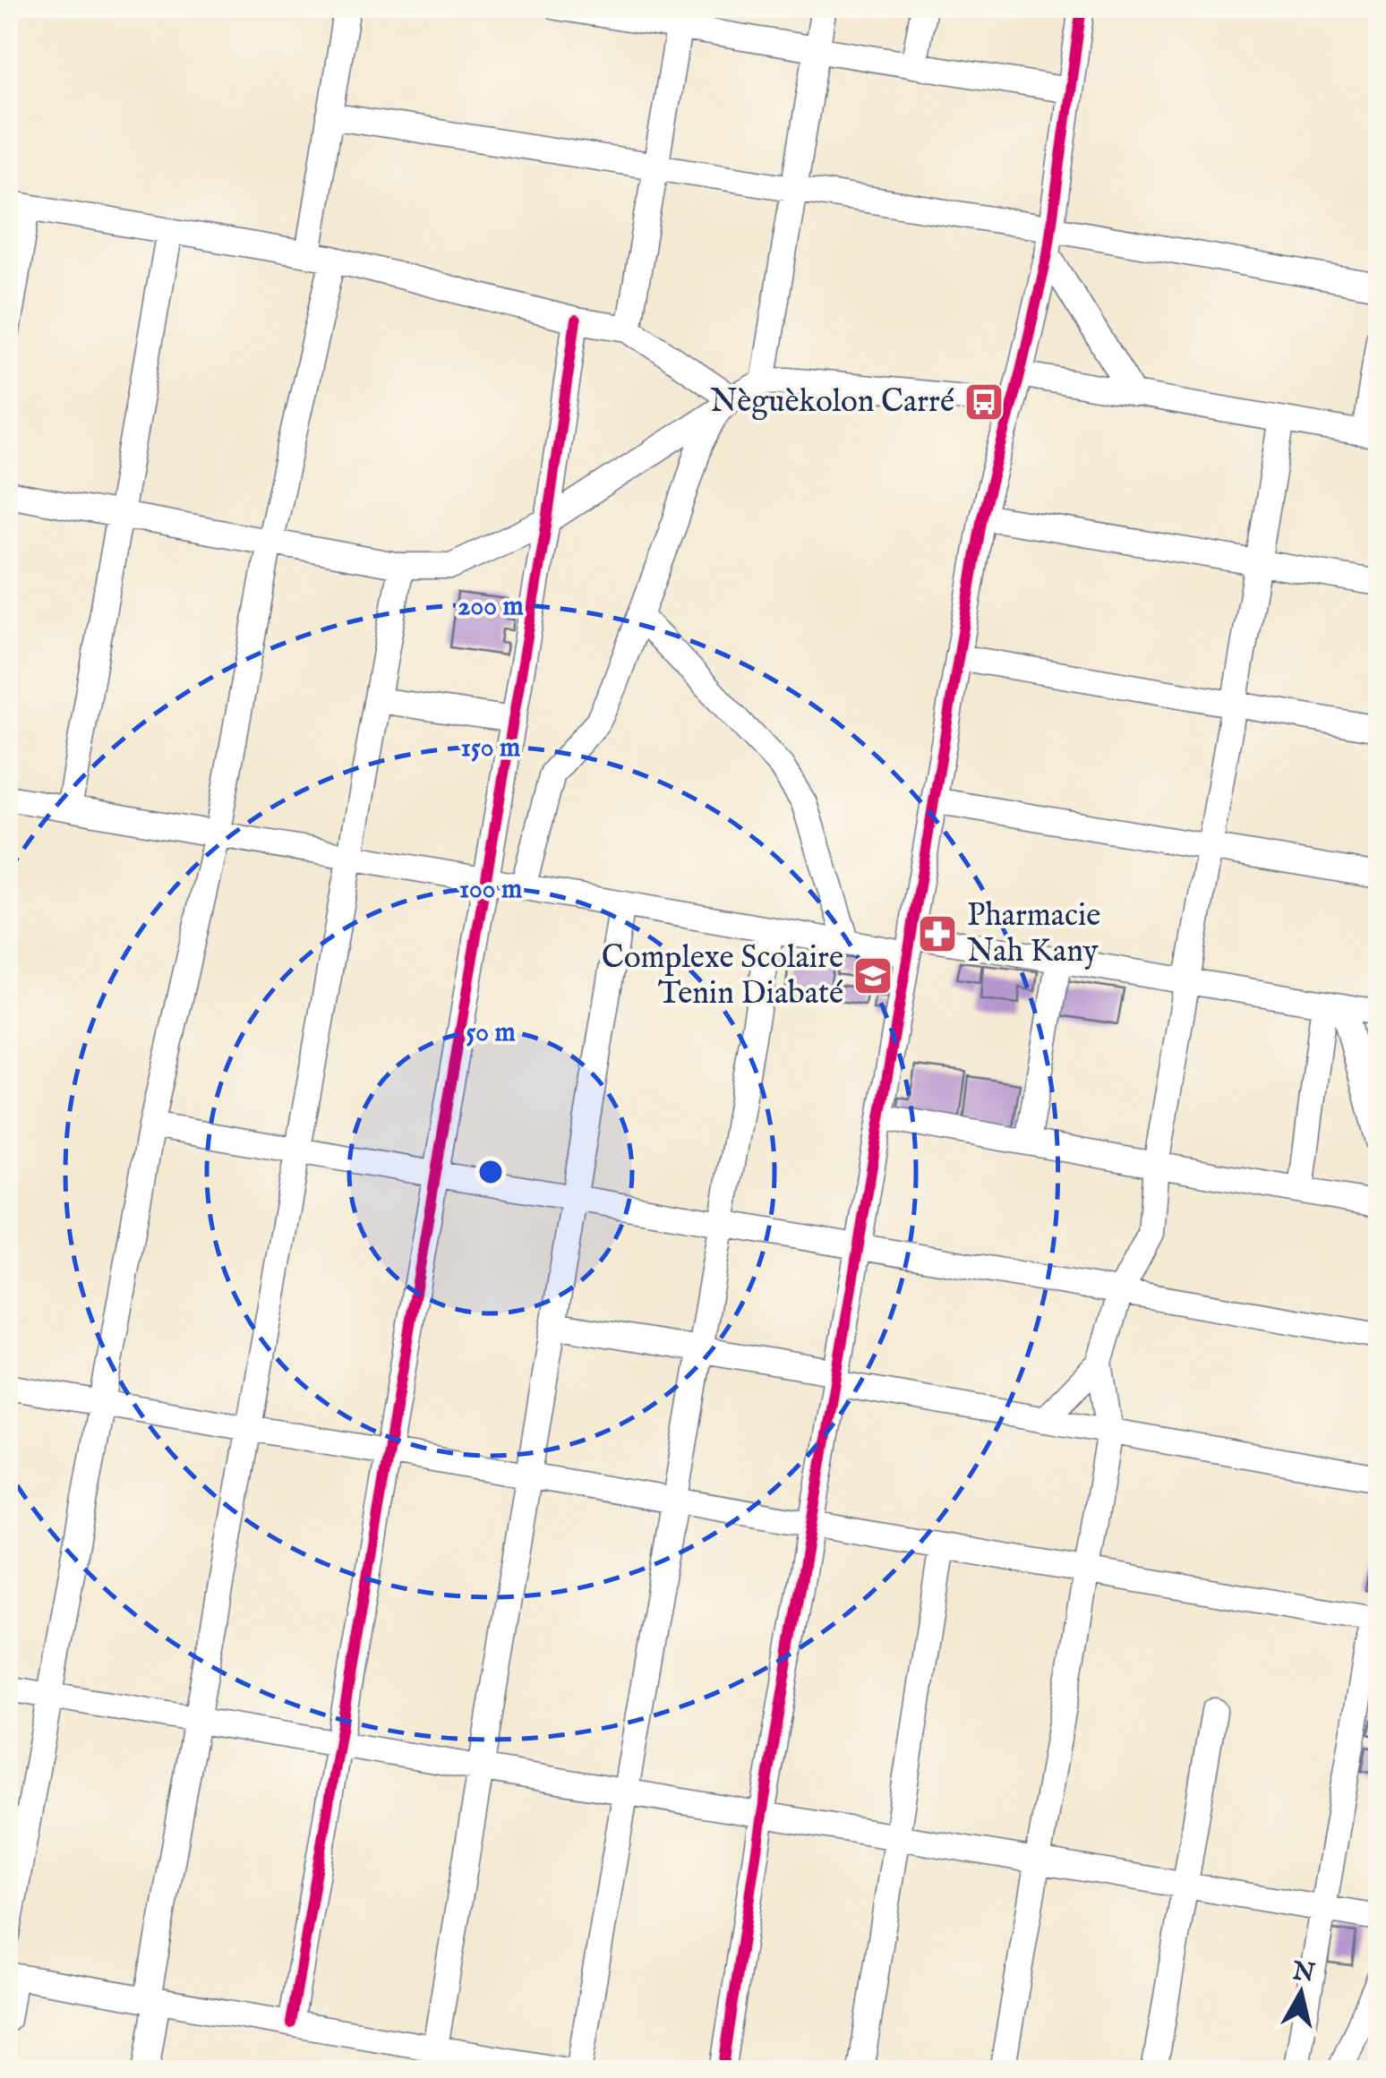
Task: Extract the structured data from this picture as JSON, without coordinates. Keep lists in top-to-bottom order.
{
  "places": {
    "bus stop": ["Nèguèkolon Carré"],
    "pharmacy": ["Pharmacie Nah Kany"],
    "school or university": ["Complexe Scolaire Tenin Diabaté"]
  },
  "north": "top",
  "rings": [
    "200 m",
    "150 m",
    "100 m",
    "50 m"
  ]
}
